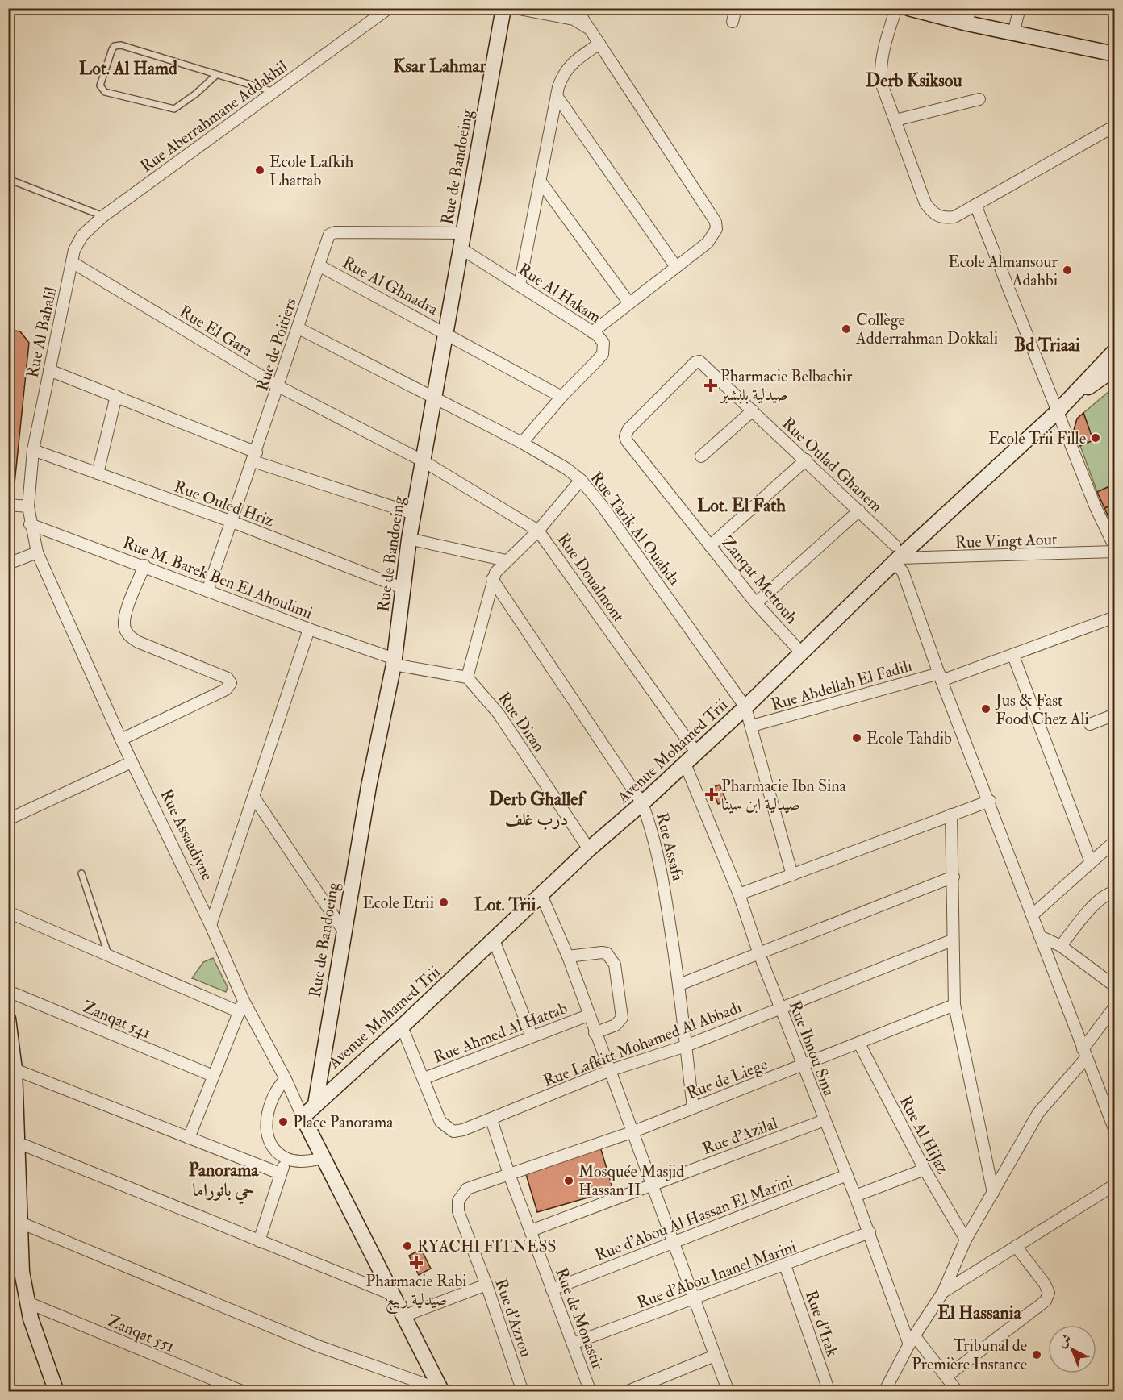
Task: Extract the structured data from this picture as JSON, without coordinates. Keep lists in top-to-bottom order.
{
  "streets": {
    "street": [
      "Rue Aberrahmane Addakhil",
      "Rue de Bandoeing",
      "Rue Al Ghnadra",
      "Rue Al Hakam",
      "Rue El Gara",
      "Rue Al Bahalil",
      "Rue de Poitiers",
      "Rue Oulad Ghanem",
      "Rue Ouled Hriz",
      "Rue Tarik Al Ouahda",
      "Rue Vingt Aout",
      "Rue M. Barek Ben El Ahoulimi",
      "Rue Doualmont",
      "Zanqat Mettouh",
      "Rue Abdellah El Fadili",
      "Rue Diran",
      "Avenue Mohamed Trii",
      "Rue Assaadiyne",
      "Rue Assafa",
      "Zanqat 541",
      "Rue Ahmed Al Hattab",
      "Rue Lafkitt Mohamed Al Abbadi",
      "Rue Ibnou Sina",
      "Rue de Liege",
      "Rue Al HiJaz",
      "Rue d'Azilal",
      "Rue d'Abou Al Hassan El Marini",
      "Rue d'Abou Inanel Marini",
      "Rue d'Azrou",
      "Rue de Monastir",
      "Rue d'Irak",
      "Zanqat 551"
    ]
  },
  "crossings": [
    ["Rue Aberrahmane Addakhil", "Rue El Gara"],
    ["Rue Aberrahmane Addakhil", "Rue Al Bahalil"],
    ["Rue de Bandoeing", "Rue Al Ghnadra"],
    ["Rue de Bandoeing", "Rue Al Hakam"],
    ["Rue de Bandoeing", "Rue El Gara"],
    ["Rue de Bandoeing", "Rue de Poitiers"],
    ["Rue de Bandoeing", "Rue Ouled Hriz"],
    ["Rue de Bandoeing", "Rue Tarik Al Ouahda"],
    ["Rue de Bandoeing", "Rue M. Barek Ben El Ahoulimi"],
    ["Rue de Bandoeing", "Rue Doualmont"],
    ["Rue de Bandoeing", "Avenue Mohamed Trii"],
    ["Rue Al Ghnadra", "Rue Al Hakam"],
    ["Rue Al Ghnadra", "Rue de Poitiers"],
    ["Rue Al Hakam", "Rue Tarik Al Ouahda"],
    ["Rue El Gara", "Rue Al Bahalil"],
    ["Rue El Gara", "Rue de Poitiers"],
    ["Rue El Gara", "Rue Doualmont"],
    ["Rue Al Bahalil", "Rue Ouled Hriz"],
    ["Rue Al Bahalil", "Rue M. Barek Ben El Ahoulimi"],
    ["Rue Al Bahalil", "Rue Assaadiyne"],
    ["Rue de Poitiers", "Rue Ouled Hriz"],
    ["Rue de Poitiers", "Rue Tarik Al Ouahda"],
    ["Rue de Poitiers", "Rue M. Barek Ben El Ahoulimi"],
    ["Rue Oulad Ghanem", "Rue Vingt Aout"],
    ["Rue Oulad Ghanem", "Zanqat Mettouh"],
    ["Rue Oulad Ghanem", "Rue Abdellah El Fadili"],
    ["Rue Oulad Ghanem", "Avenue Mohamed Trii"],
    ["Rue Tarik Al Ouahda", "Rue Abdellah El Fadili"],
    ["Rue Tarik Al Ouahda", "Avenue Mohamed Trii"],
    ["Rue Vingt Aout", "Avenue Mohamed Trii"],
    ["Rue Doualmont", "Avenue Mohamed Trii"],
    ["Zanqat Mettouh", "Avenue Mohamed Trii"],
    ["Rue Diran", "Avenue Mohamed Trii"],
    ["Avenue Mohamed Trii", "Rue Assaadiyne"],
    ["Avenue Mohamed Trii", "Rue Assafa"],
    ["Avenue Mohamed Trii", "Rue Lafkitt Mohamed Al Abbadi"],
    ["Avenue Mohamed Trii", "Rue Ibnou Sina"],
    ["Rue Assafa", "Rue Lafkitt Mohamed Al Abbadi"],
    ["Rue Assafa", "Rue de Liege"],
    ["Rue Ahmed Al Hattab", "Rue Lafkitt Mohamed Al Abbadi"],
    ["Rue Lafkitt Mohamed Al Abbadi", "Rue Ibnou Sina"],
    ["Rue Lafkitt Mohamed Al Abbadi", "Rue de Monastir"],
    ["Rue Ibnou Sina", "Rue de Liege"],
    ["Rue Ibnou Sina", "Rue d'Azilal"],
    ["Rue Ibnou Sina", "Rue d'Abou Al Hassan El Marini"],
    ["Rue Ibnou Sina", "Rue d'Abou Inanel Marini"],
    ["Rue de Liege", "Rue Al HiJaz"],
    ["Rue de Liege", "Rue d'Azrou"],
    ["Rue de Liege", "Rue de Monastir"],
    ["Rue d'Azilal", "Rue de Monastir"],
    ["Rue d'Abou Al Hassan El Marini", "Rue de Monastir"],
    ["Rue d'Abou Inanel Marini", "Rue de Monastir"],
    ["Rue d'Abou Inanel Marini", "Rue d'Irak"],
    ["Rue d'Azrou", "Rue de Monastir"]
  ],
  "districts": [
    "Ksar Lahmar",
    "Lot. Al Hamd",
    "Derb Ksiksou",
    "Bd Triaai",
    "Lot. El Fath",
    "Derb Ghallef درب غلف",
    "Lot. Trii",
    "Panorama حي بانوراما",
    "El Hassania"
  ],
  "places": {
    "other": [
      "Ecole Lafkih Lhattab",
      "Ecole Almansour Adahbi",
      "Collège Adderrahman Dokkali",
      "Ecole Trii Fille",
      "Jus & Fast Food Chez Ali",
      "Ecole Tahdib",
      "Ecole Etrii",
      "Place Panorama",
      "Mosquée Masjid Hassan II",
      "RYACHI FITNESS",
      "Tribunal de Première Instance"
    ],
    "health": ["Pharmacie Belbachir صيدلية بلبشير", "Pharmacie Ibn Sina صيدلية ابن سينا", "Pharmacie Rabi صيدلية ربيع"]
  },
  "north": "top left"
}
